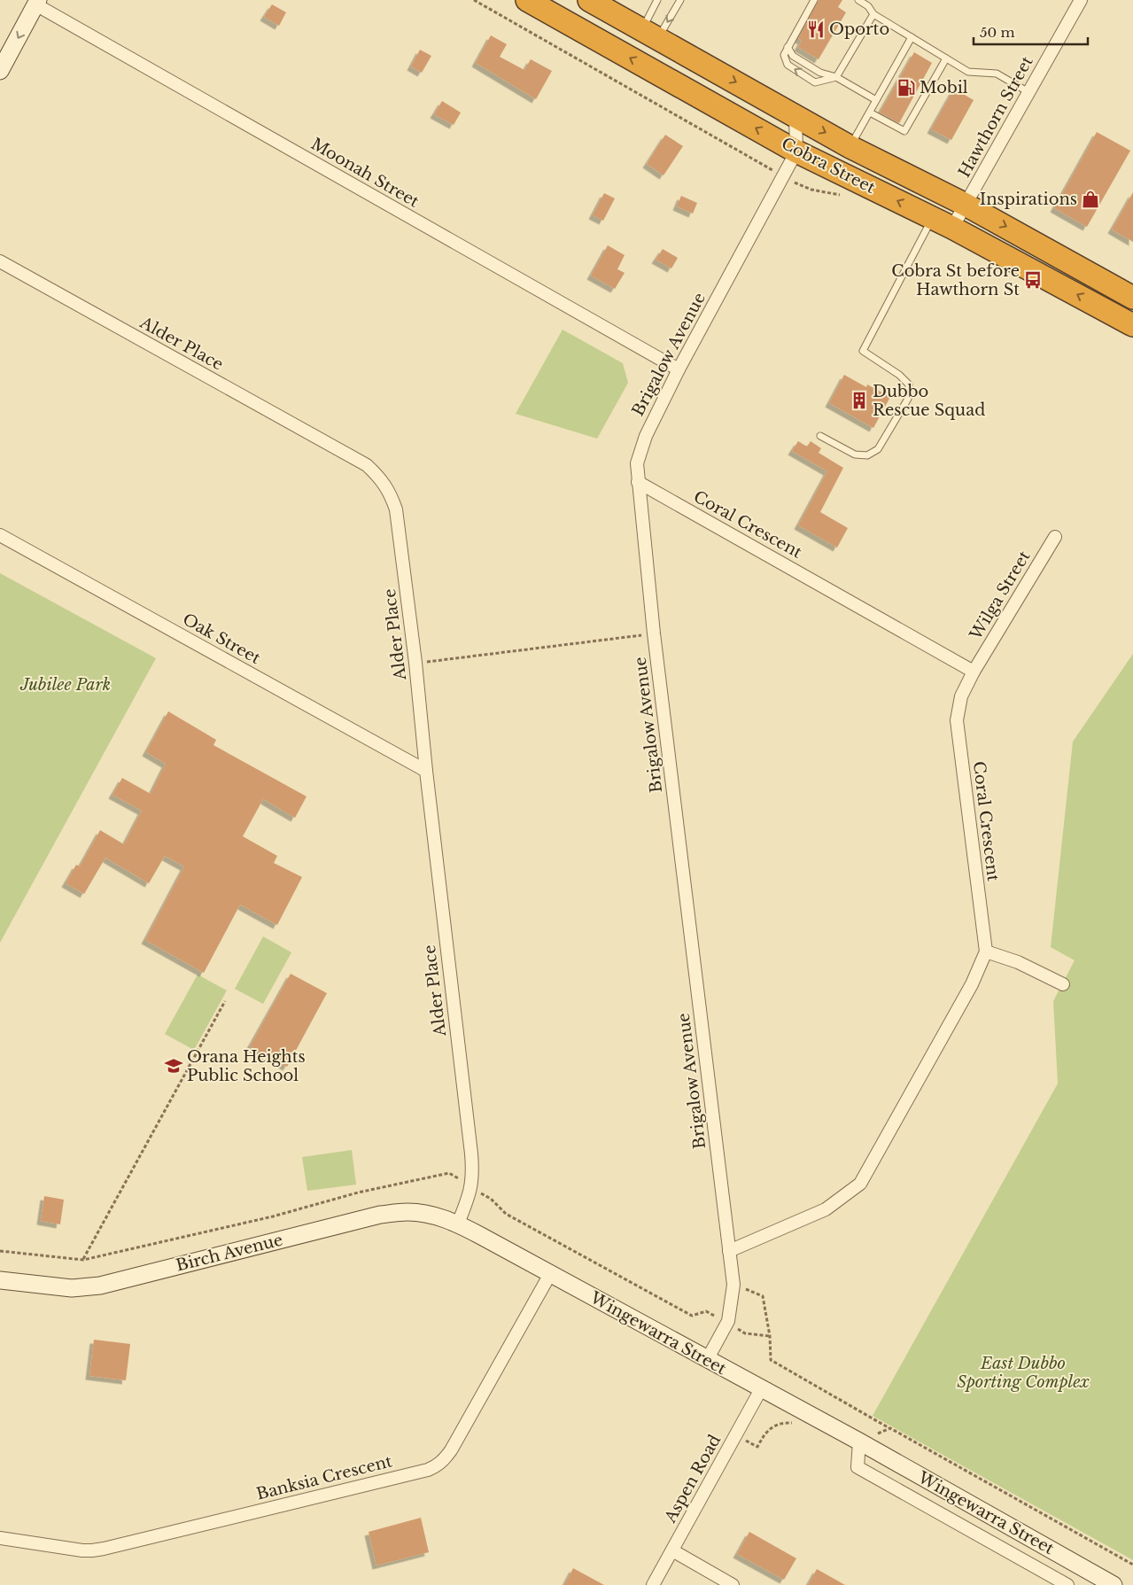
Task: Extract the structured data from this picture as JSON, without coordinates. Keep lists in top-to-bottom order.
{
  "streets": {
    "highway": ["Cobra Street"],
    "street": [
      "Hawthorn Street",
      "Moonah Street",
      "Alder Place",
      "Brigalow Avenue",
      "Coral Crescent",
      "Wilga Street",
      "Oak Street",
      "Birch Avenue",
      "Wingewarra Street",
      "Banksia Crescent",
      "Aspen Road"
    ]
  },
  "crossings": [
    ["Hawthorn Street", "Cobra Street"],
    ["Cobra Street", "Brigalow Avenue"],
    ["Moonah Street", "Brigalow Avenue"],
    ["Alder Place", "Oak Street"],
    ["Alder Place", "Birch Avenue"],
    ["Alder Place", "Wingewarra Street"],
    ["Brigalow Avenue", "Coral Crescent"],
    ["Brigalow Avenue", "Wingewarra Street"],
    ["Coral Crescent", "Wilga Street"],
    ["Birch Avenue", "Wingewarra Street"],
    ["Wingewarra Street", "Banksia Crescent"],
    ["Wingewarra Street", "Aspen Road"]
  ],
  "parks": ["Jubilee Park", "East Dubbo Sporting Complex"],
  "places": {
    "restaurant": ["Oporto"],
    "fuel station": ["Mobil"],
    "shop": ["Inspirations"],
    "bus stop": ["Cobra St before Hawthorn St"],
    "building": ["Dubbo Rescue Squad"],
    "school or university": ["Orana Heights Public School"]
  },
  "scale_bar": "50 m"
}
